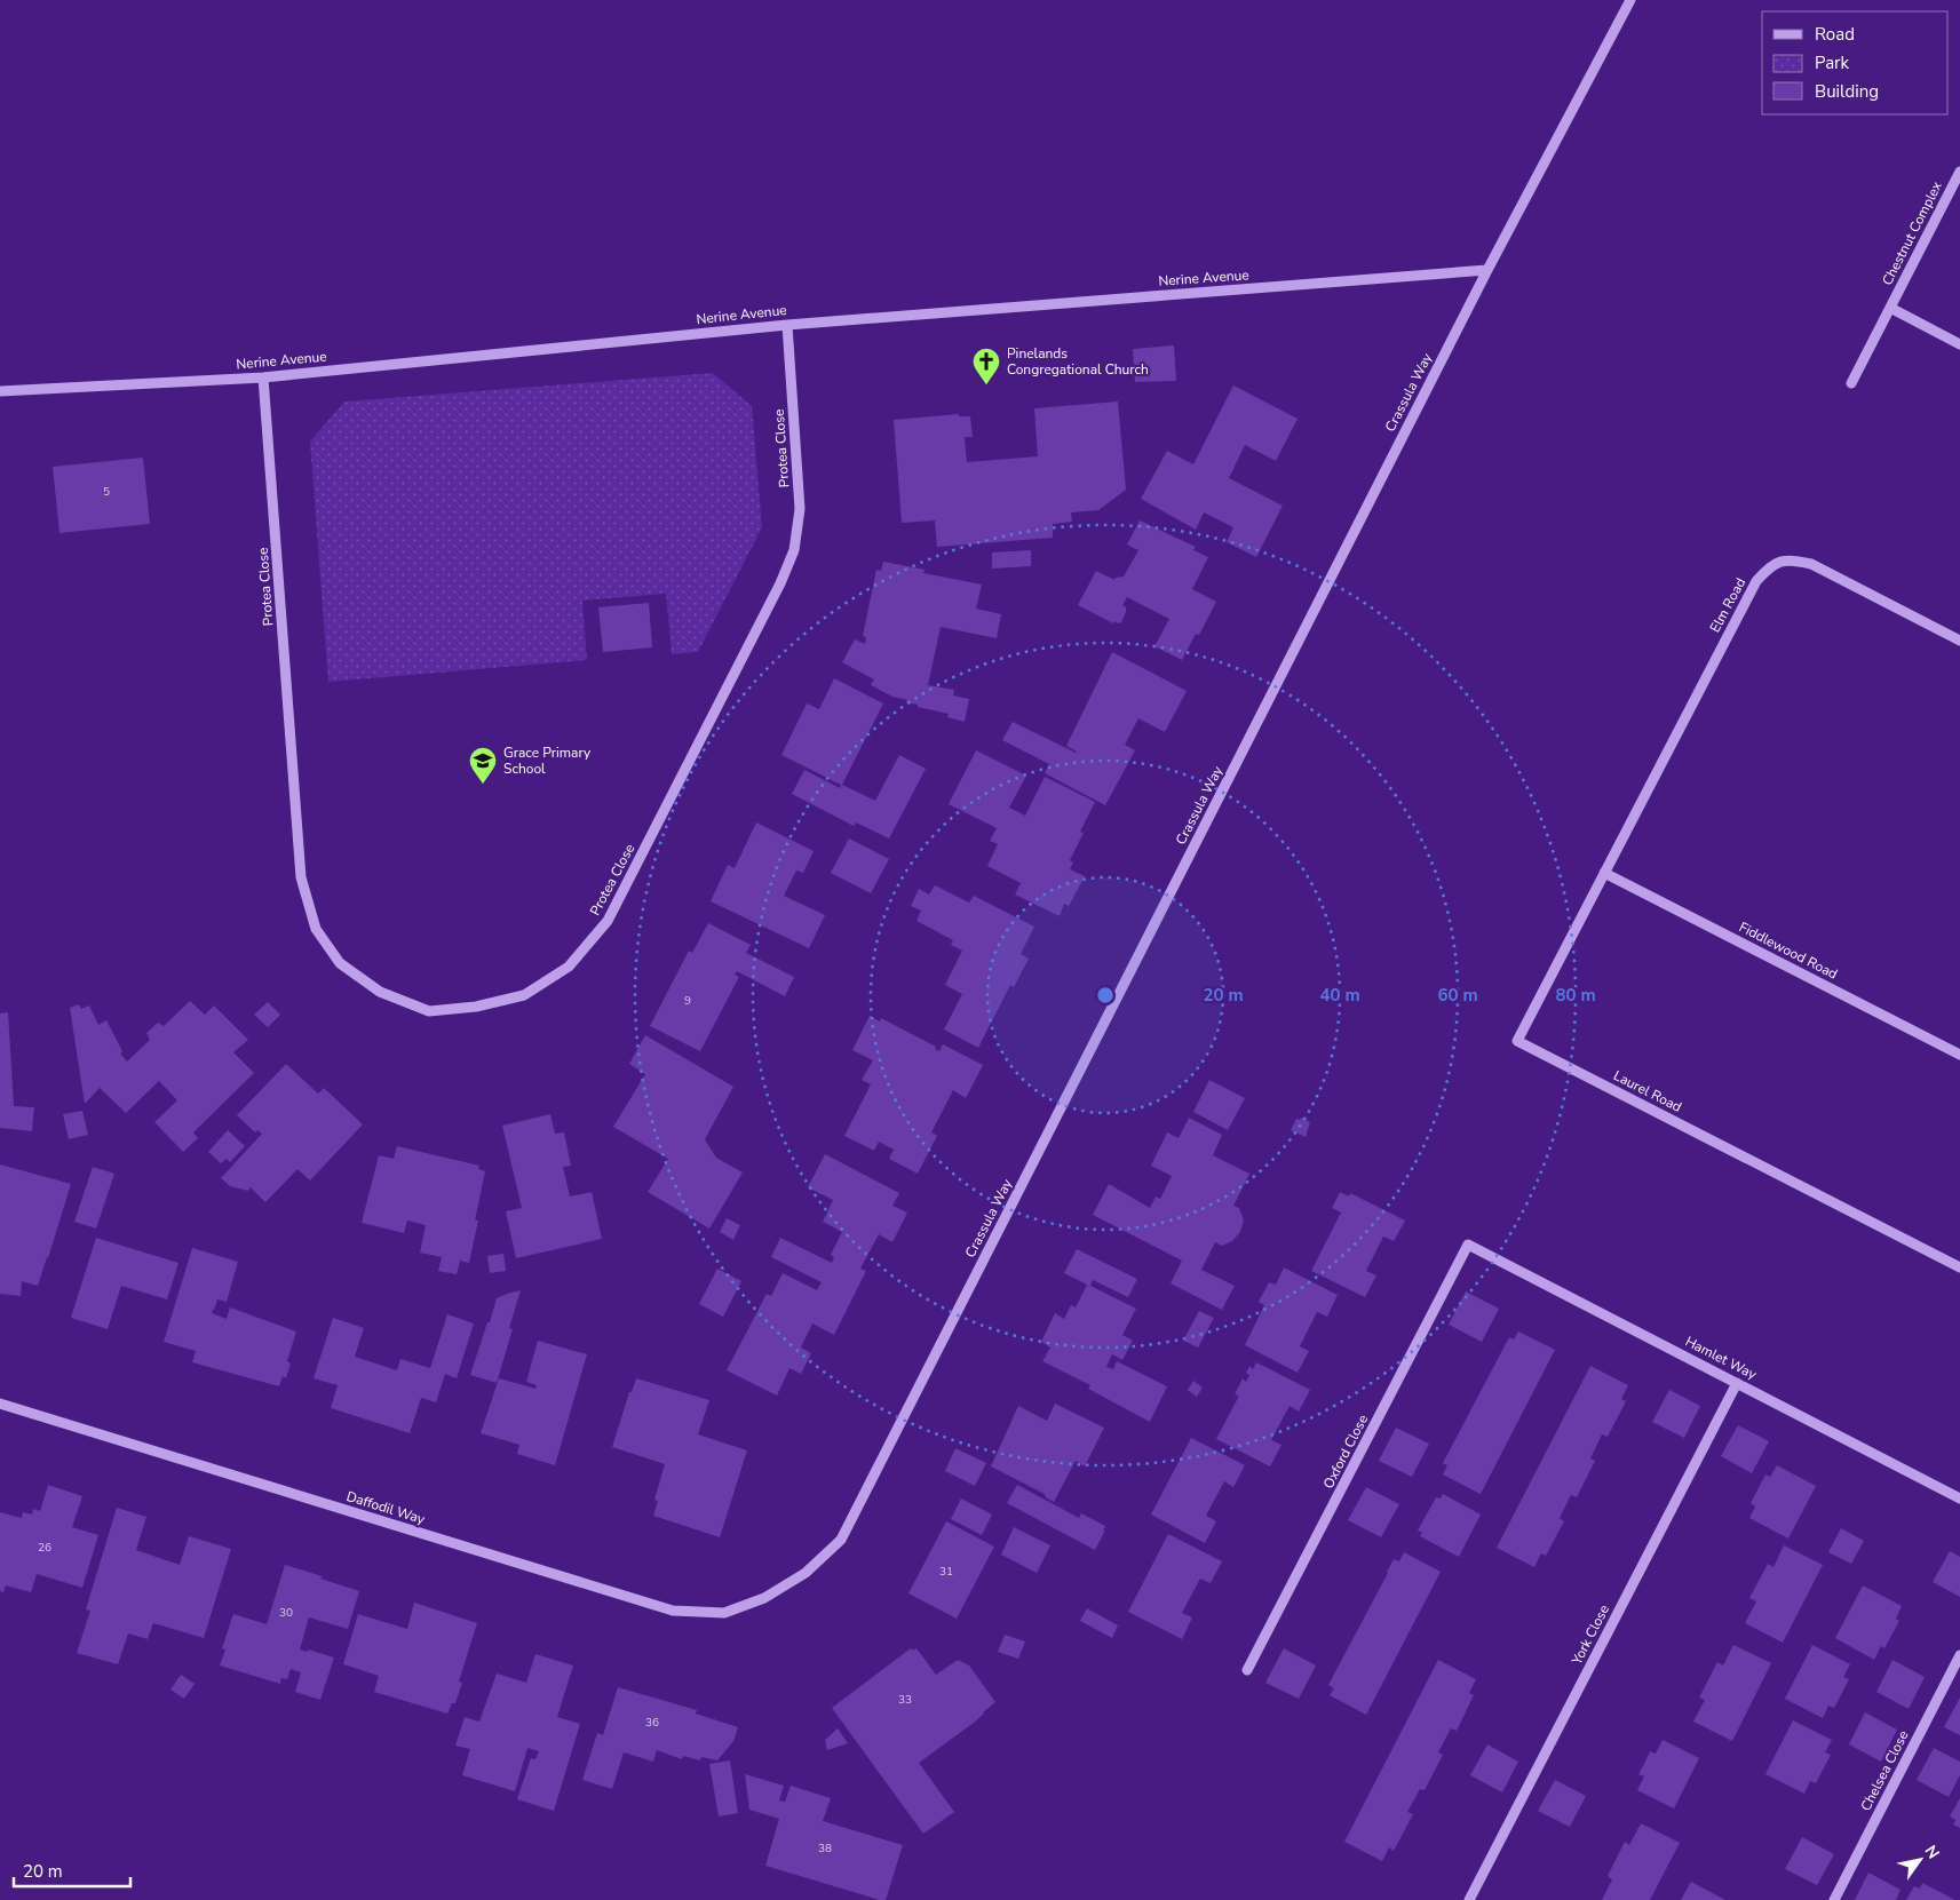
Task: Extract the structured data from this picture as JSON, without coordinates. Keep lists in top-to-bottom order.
{
  "streets": {
    "street": [
      "Chestnut Complex",
      "Nerine Avenue",
      "Crassula Way",
      "Protea Close",
      "Elm Road",
      "Fiddlewood Road",
      "Laurel Road",
      "Hamlet Way",
      "Oxford Close",
      "Daffodil Way",
      "York Close",
      "Chelsea Close"
    ]
  },
  "crossings": [
    ["Nerine Avenue", "Crassula Way"],
    ["Nerine Avenue", "Protea Close"],
    ["Crassula Way", "Daffodil Way"],
    ["Elm Road", "Laurel Road"],
    ["Fiddlewood Road", "Laurel Road"],
    ["Hamlet Way", "Oxford Close"],
    ["Hamlet Way", "York Close"]
  ],
  "places": {
    "church": ["Pinelands Congregational Church"],
    "school or university": ["Grace Primary School"]
  },
  "house_numbers": [
    "5",
    "9",
    "26",
    "31",
    "30",
    "33",
    "36",
    "38"
  ],
  "legend": ["Road", "Park", "Building"],
  "scale_bar": "20 m",
  "north": "top right",
  "rings": [
    "20 m",
    "40 m",
    "60 m",
    "80 m"
  ]
}
